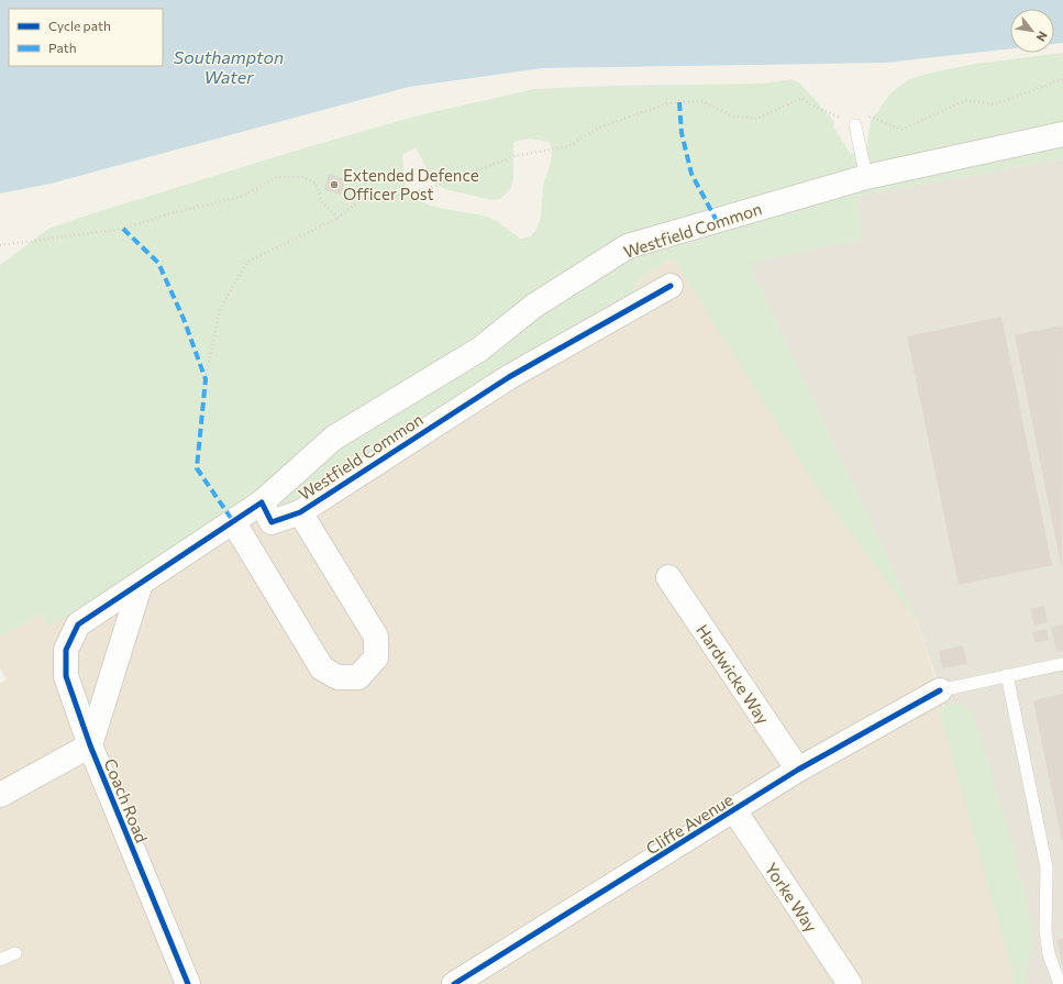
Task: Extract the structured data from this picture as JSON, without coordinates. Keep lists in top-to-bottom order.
{
  "streets": {
    "street": [
      "Westfield Common",
      "Hardwicke Way",
      "Coach Road",
      "Cliffe Avenue",
      "Yorke Way"
    ]
  },
  "crossings": [
    ["Westfield Common", "Coach Road"],
    ["Hardwicke Way", "Cliffe Avenue"],
    ["Cliffe Avenue", "Yorke Way"]
  ],
  "water": ["Southampton Water"],
  "places": ["Extended Defence Officer Post"],
  "legend": ["Cycle path", "Path"],
  "north": "bottom right"
}
